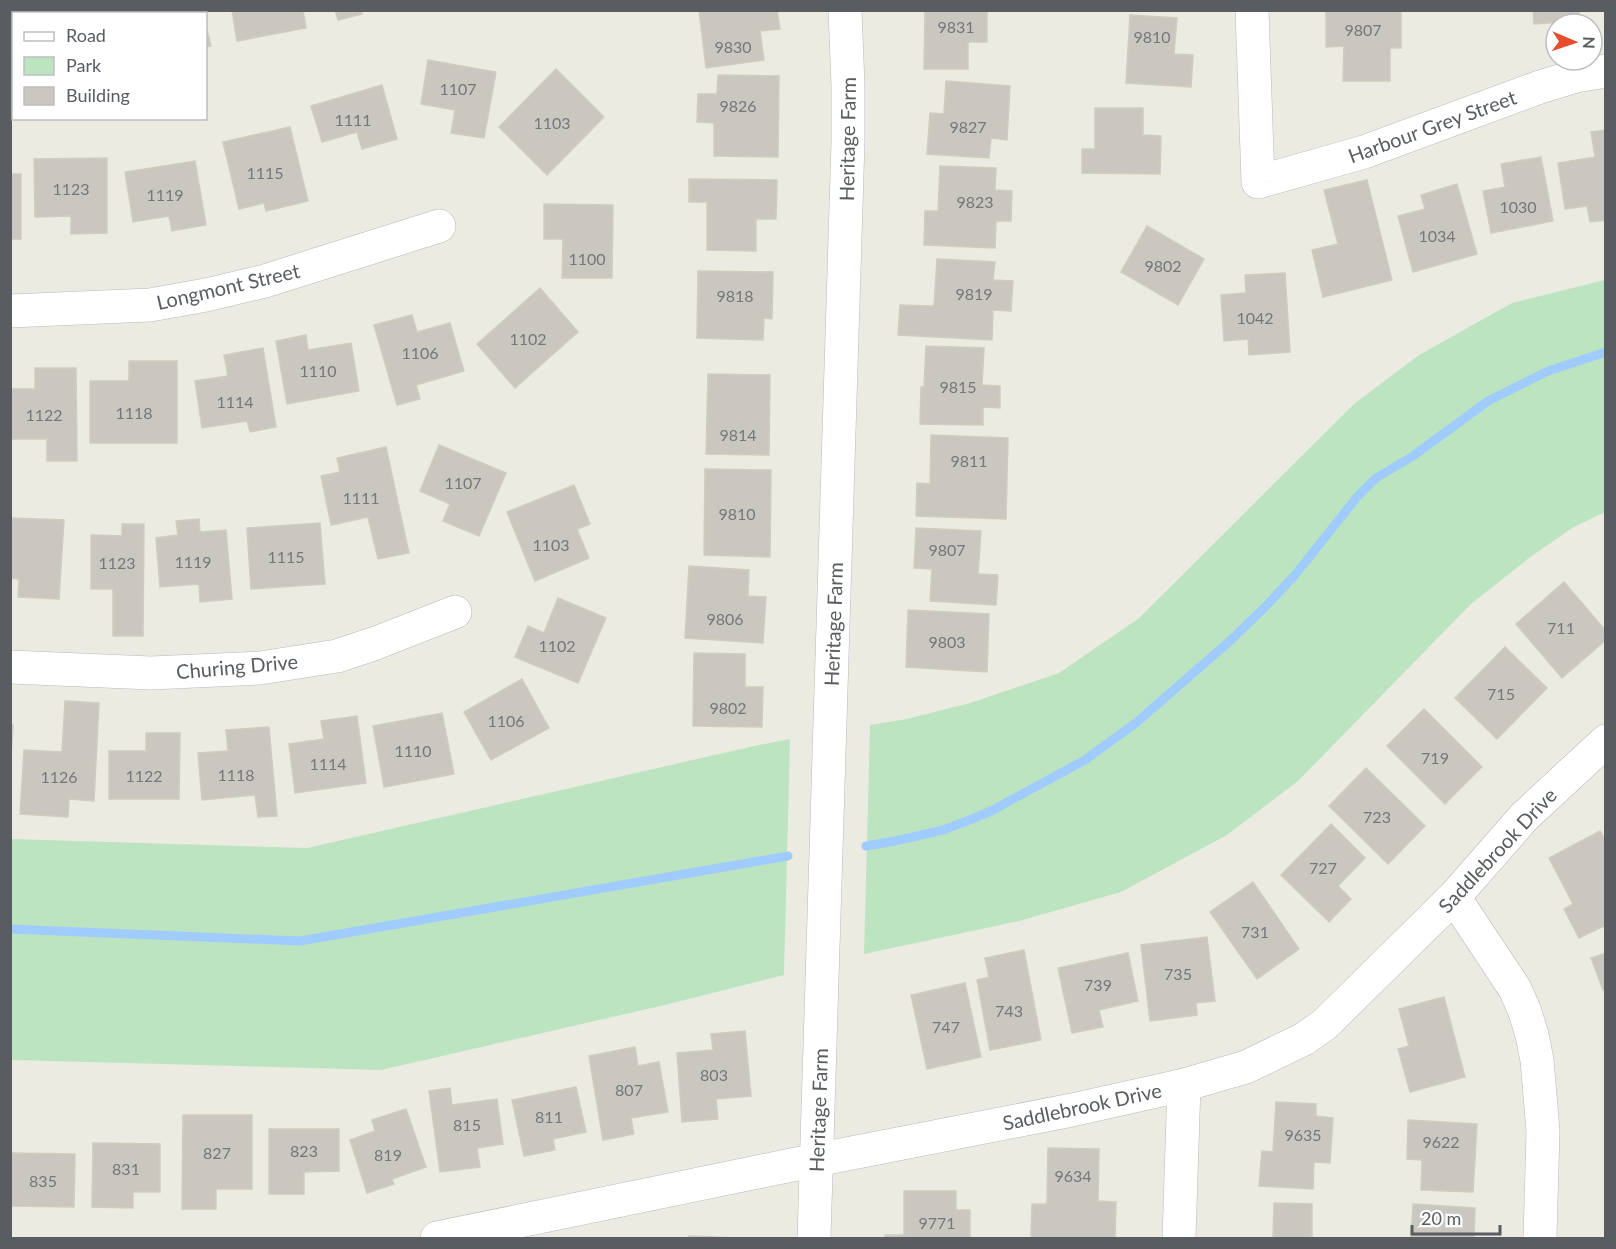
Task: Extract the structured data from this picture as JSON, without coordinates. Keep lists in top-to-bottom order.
{
  "streets": {
    "street": [
      "Harbour Grey Street",
      "Heritage Farm",
      "Longmont Street",
      "Churing Drive",
      "Saddlebrook Drive"
    ]
  },
  "crossings": [
    ["Heritage Farm", "Saddlebrook Drive"]
  ],
  "house_numbers": [
    "9831",
    "9807",
    "9810",
    "9830",
    "1107",
    "9826",
    "1111",
    "1103",
    "9827",
    "1115",
    "1123",
    "1119",
    "9823",
    "1030",
    "1034",
    "1100",
    "9802",
    "9819",
    "9818",
    "1042",
    "1102",
    "1106",
    "1110",
    "9815",
    "1114",
    "1118",
    "1122",
    "9814",
    "9811",
    "1107",
    "1111",
    "9810",
    "1103",
    "9807",
    "1115",
    "1119",
    "1123",
    "9806",
    "711",
    "9803",
    "1102",
    "715",
    "9802",
    "1106",
    "1110",
    "719",
    "1114",
    "1118",
    "1122",
    "1126",
    "723",
    "727",
    "731",
    "735",
    "739",
    "743",
    "747",
    "803",
    "807",
    "811",
    "815",
    "9635",
    "9622",
    "823",
    "827",
    "819",
    "831",
    "9634",
    "835",
    "9771"
  ],
  "legend": ["Road", "Park", "Building"],
  "scale_bar": "20 m",
  "north": "right"
}
